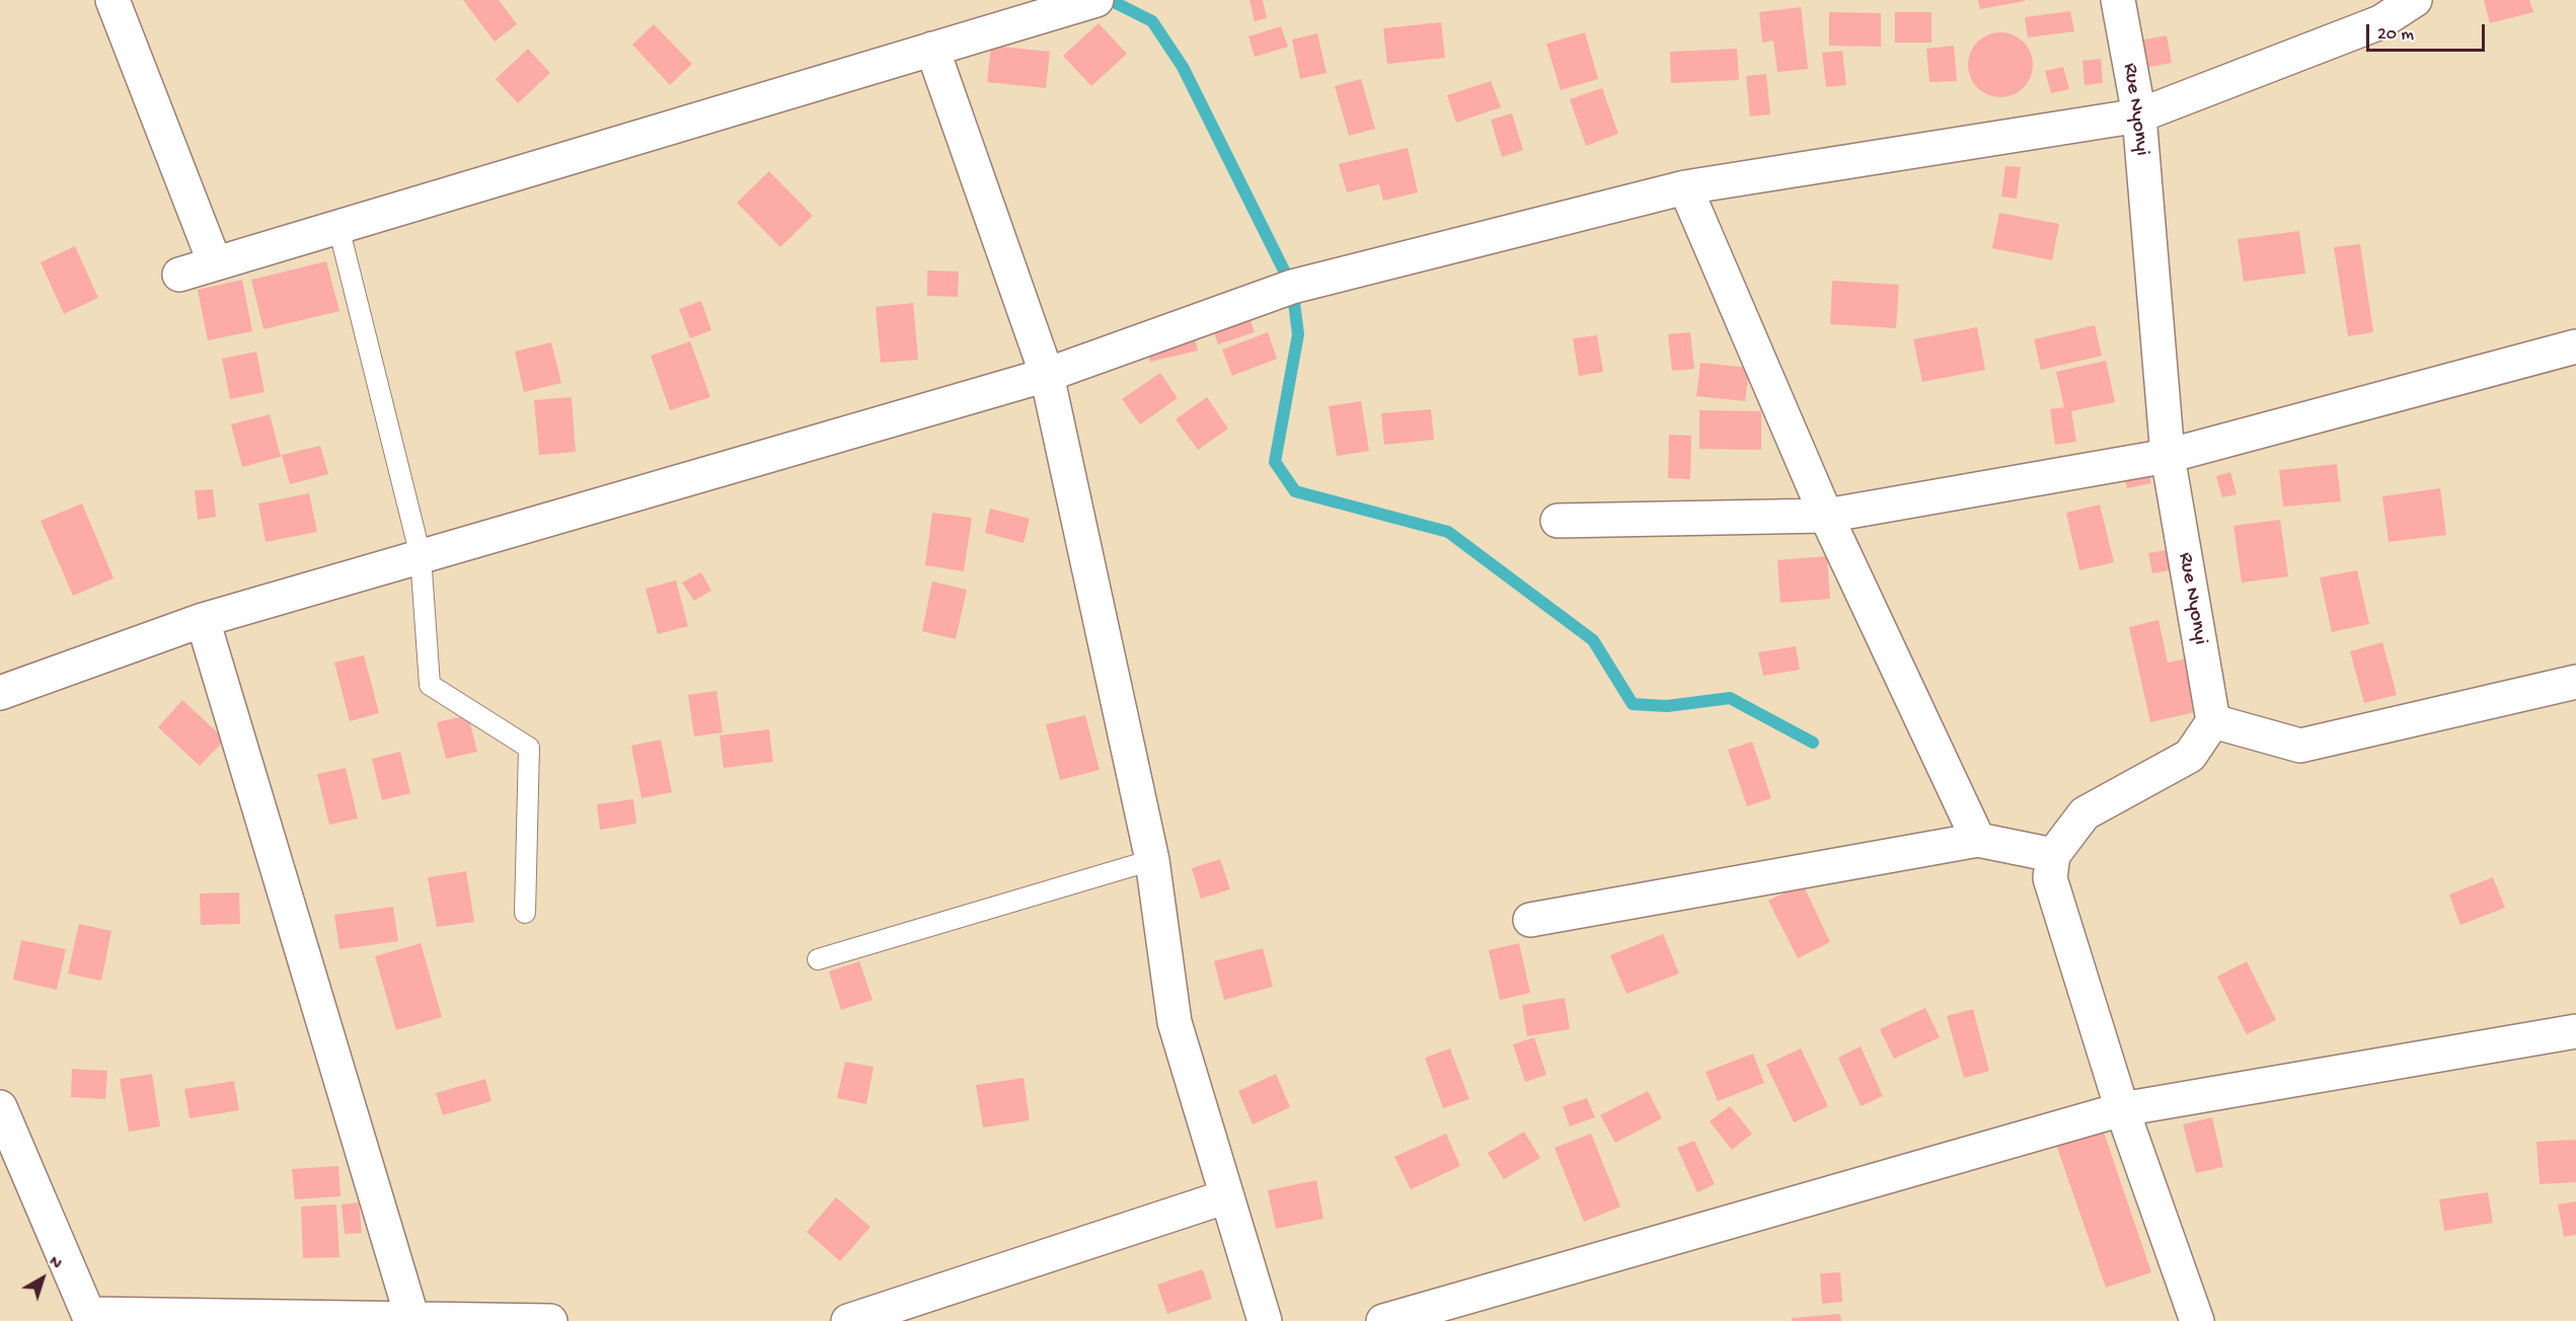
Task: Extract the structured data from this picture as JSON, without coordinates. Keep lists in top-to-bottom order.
{
  "streets": {
    "street": ["Rue Nyonyi"]
  },
  "scale_bar": "20 m",
  "north": "top right"
}
